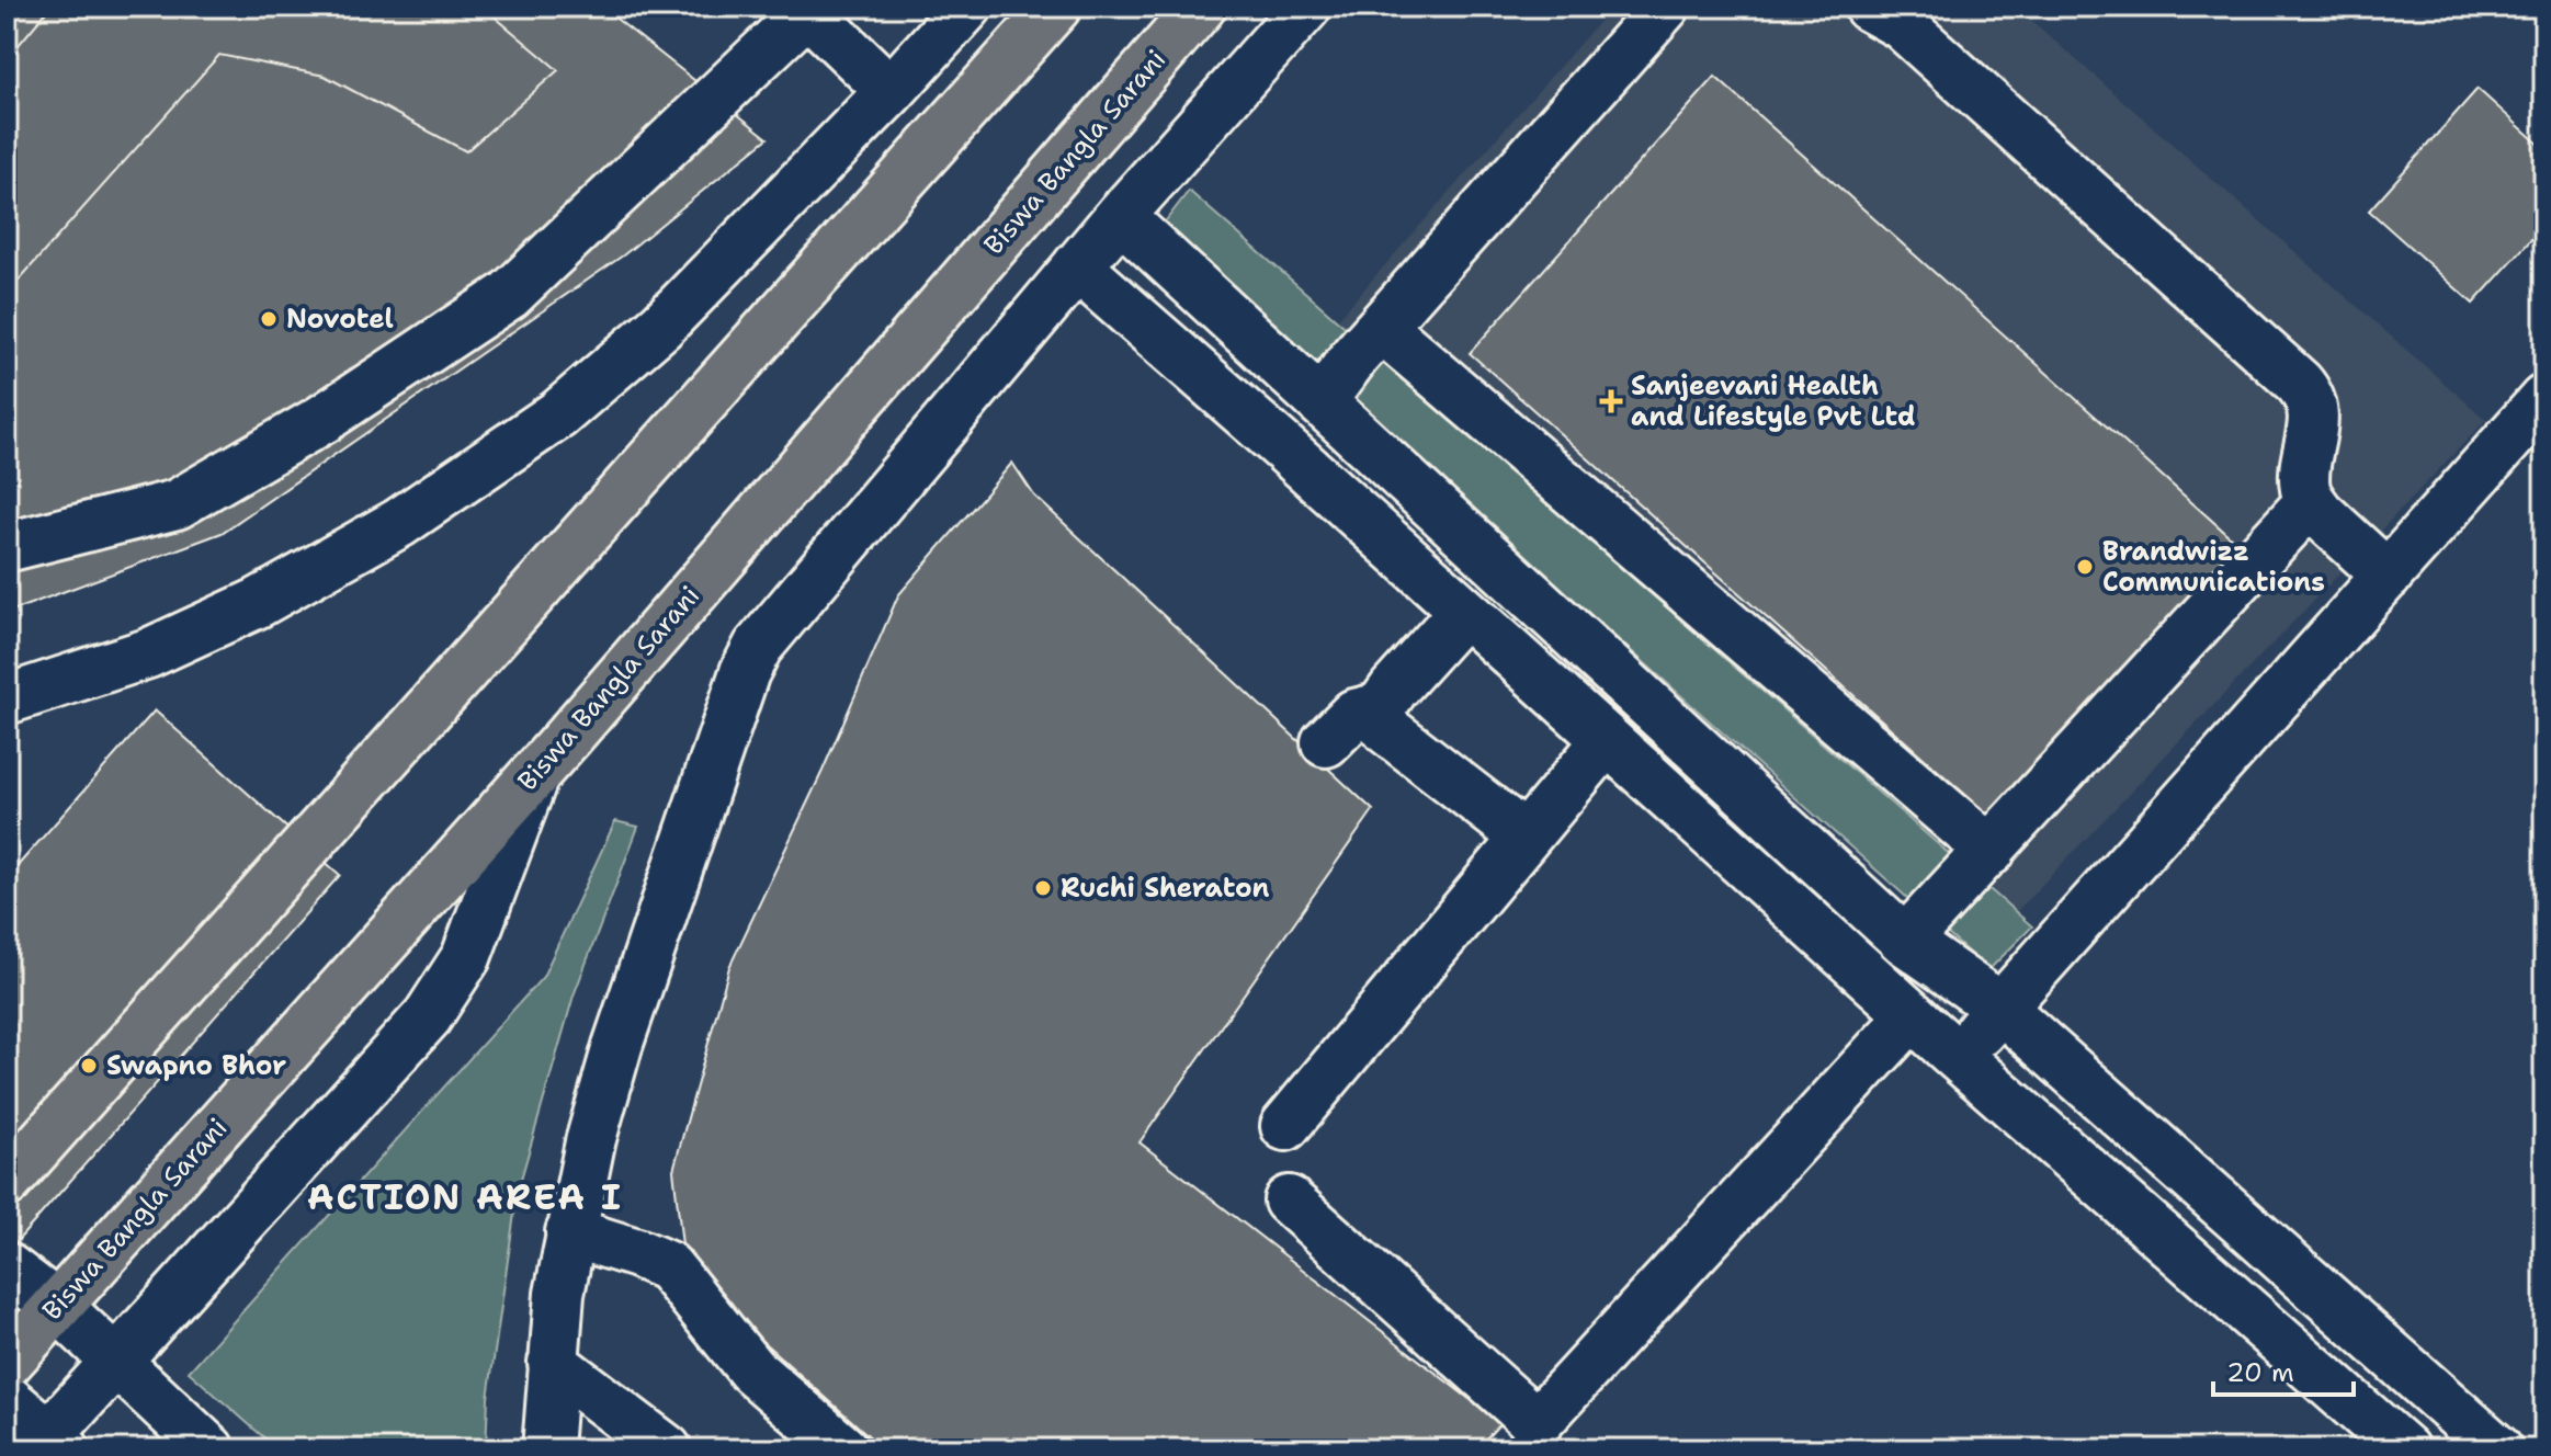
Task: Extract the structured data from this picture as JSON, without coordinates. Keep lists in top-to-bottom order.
{
  "streets": {
    "main road": ["Biswa Bangla Sarani"]
  },
  "districts": ["ACTION AREA I"],
  "places": {
    "other": [
      "Novotel",
      "Brandwizz Communications",
      "Ruchi Sheraton",
      "Swapno Bhor"
    ],
    "health": ["Sanjeevani Health and Lifestyle Pvt Ltd"]
  },
  "scale_bar": "20 m"
}
